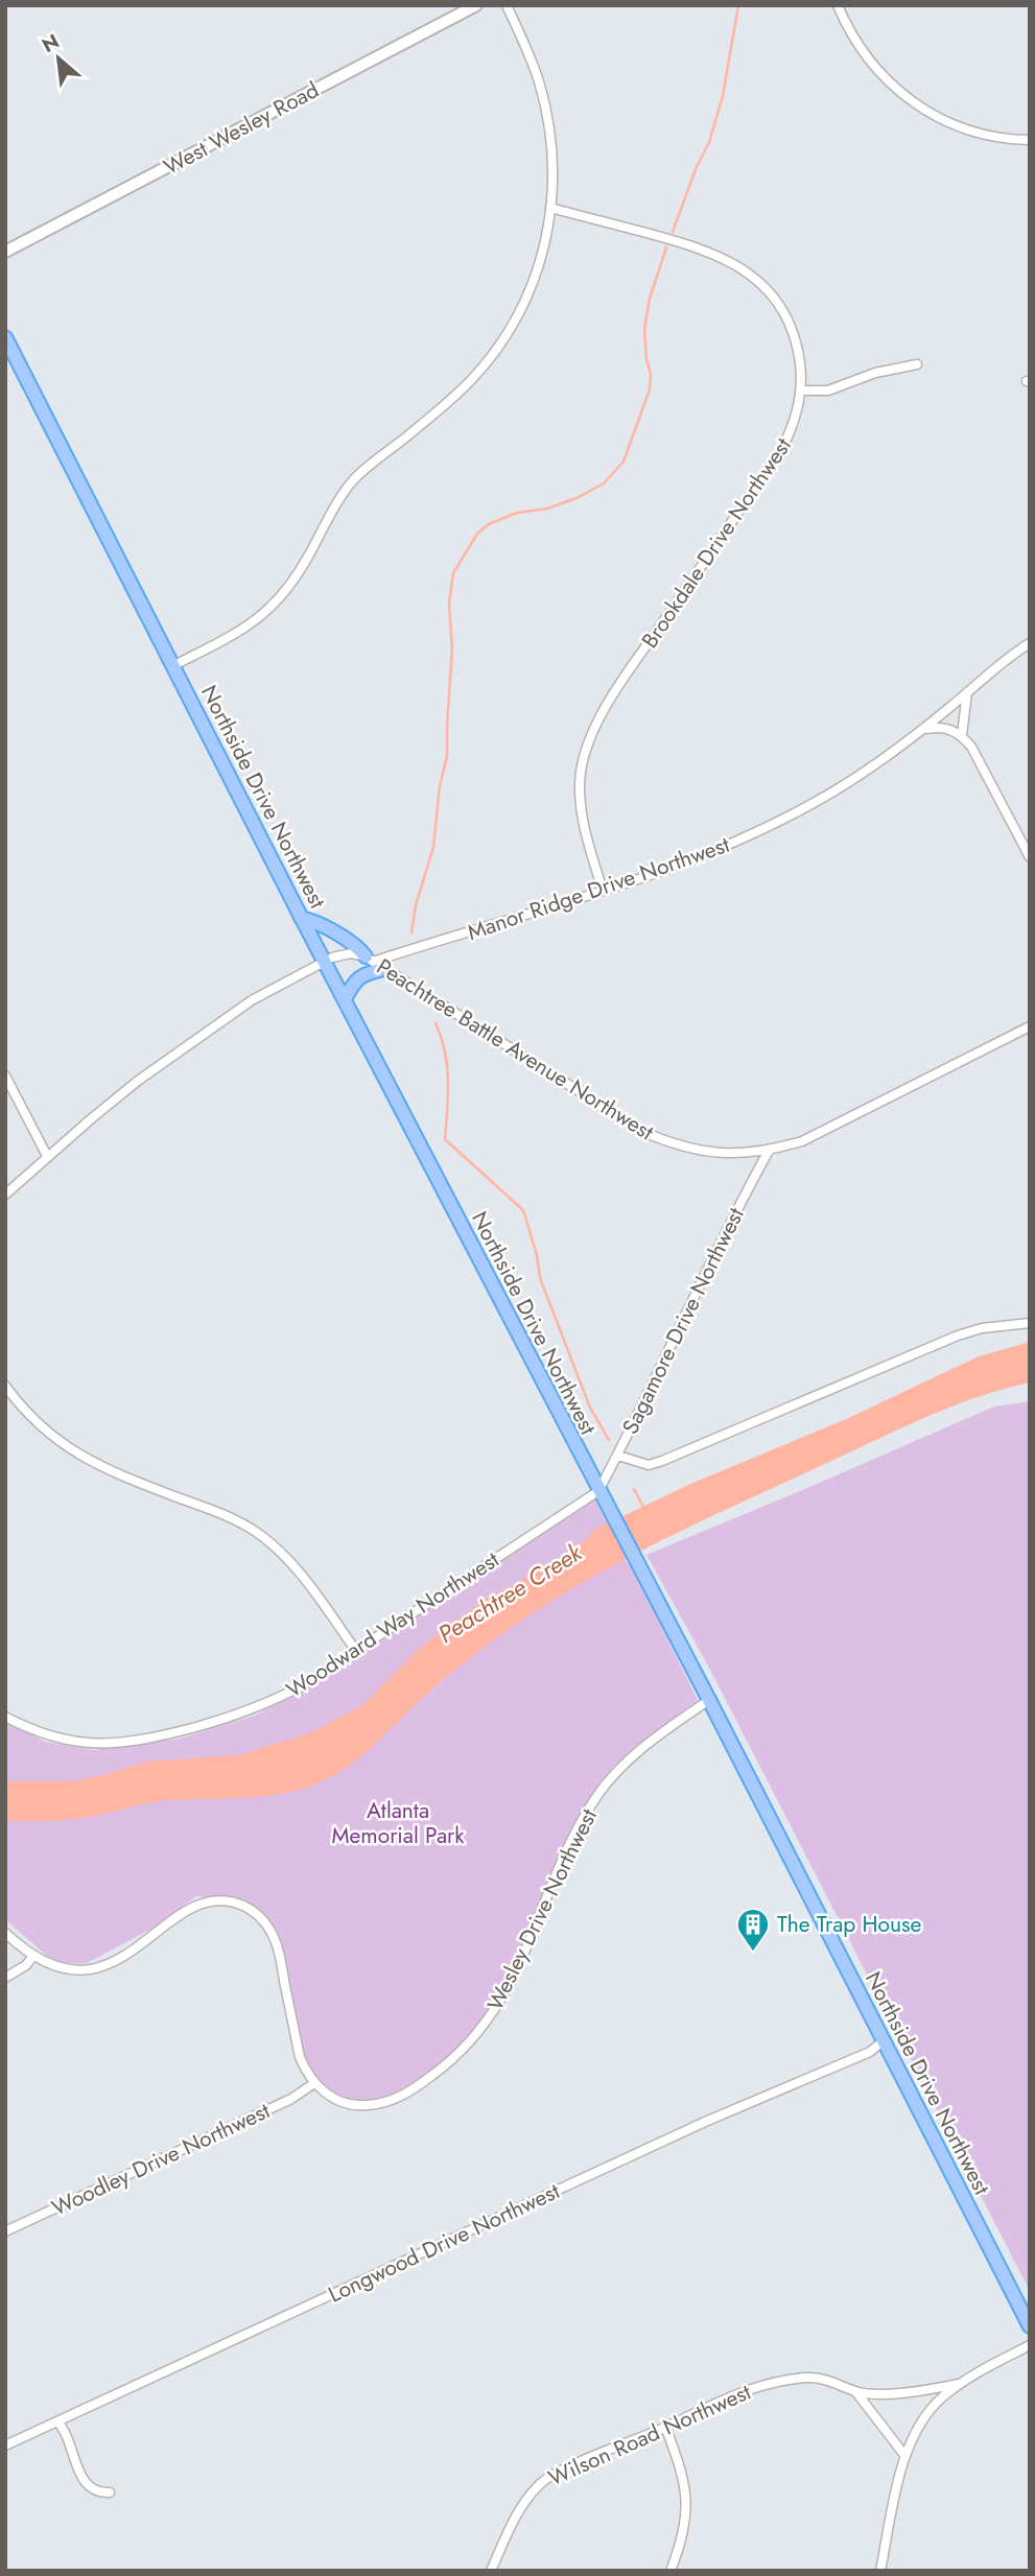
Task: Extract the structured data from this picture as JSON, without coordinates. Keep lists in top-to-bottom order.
{
  "streets": {
    "main road": ["Northside Drive Northwest"],
    "street": [
      "West Wesley Road",
      "Brookdale Drive Northwest",
      "Manor Ridge Drive Northwest",
      "Peachtree Battle Avenue Northwest",
      "Sagamore Drive Northwest",
      "Woodward Way Northwest",
      "Wesley Drive Northwest",
      "Woodley Drive Northwest",
      "Longwood Drive Northwest",
      "Wilson Road Northwest"
    ]
  },
  "crossings": [
    ["Brookdale Drive Northwest", "Manor Ridge Drive Northwest"],
    ["Northside Drive Northwest", "Peachtree Battle Avenue Northwest"],
    ["Northside Drive Northwest", "Sagamore Drive Northwest"],
    ["Northside Drive Northwest", "Woodward Way Northwest"],
    ["Northside Drive Northwest", "Wesley Drive Northwest"],
    ["Northside Drive Northwest", "Longwood Drive Northwest"],
    ["Manor Ridge Drive Northwest", "Peachtree Battle Avenue Northwest"],
    ["Peachtree Battle Avenue Northwest", "Sagamore Drive Northwest"],
    ["Sagamore Drive Northwest", "Woodward Way Northwest"],
    ["Wesley Drive Northwest", "Woodley Drive Northwest"]
  ],
  "water": ["Peachtree Creek"],
  "parks": ["Atlanta Memorial Park"],
  "places": {
    "building": ["The Trap House"]
  },
  "north": "top left"
}
